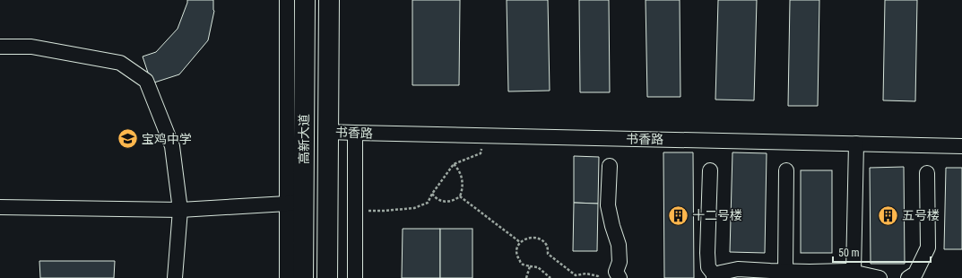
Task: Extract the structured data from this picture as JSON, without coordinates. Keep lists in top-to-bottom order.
{
  "streets": {
    "highway": ["高新大道"],
    "street": ["书香路"]
  },
  "crossings": [
    ["书香路", "高新大道"]
  ],
  "places": {
    "school or university": ["宝鸡中学"],
    "building": ["十二号楼", "五号楼"]
  },
  "scale_bar": "50 m"
}
